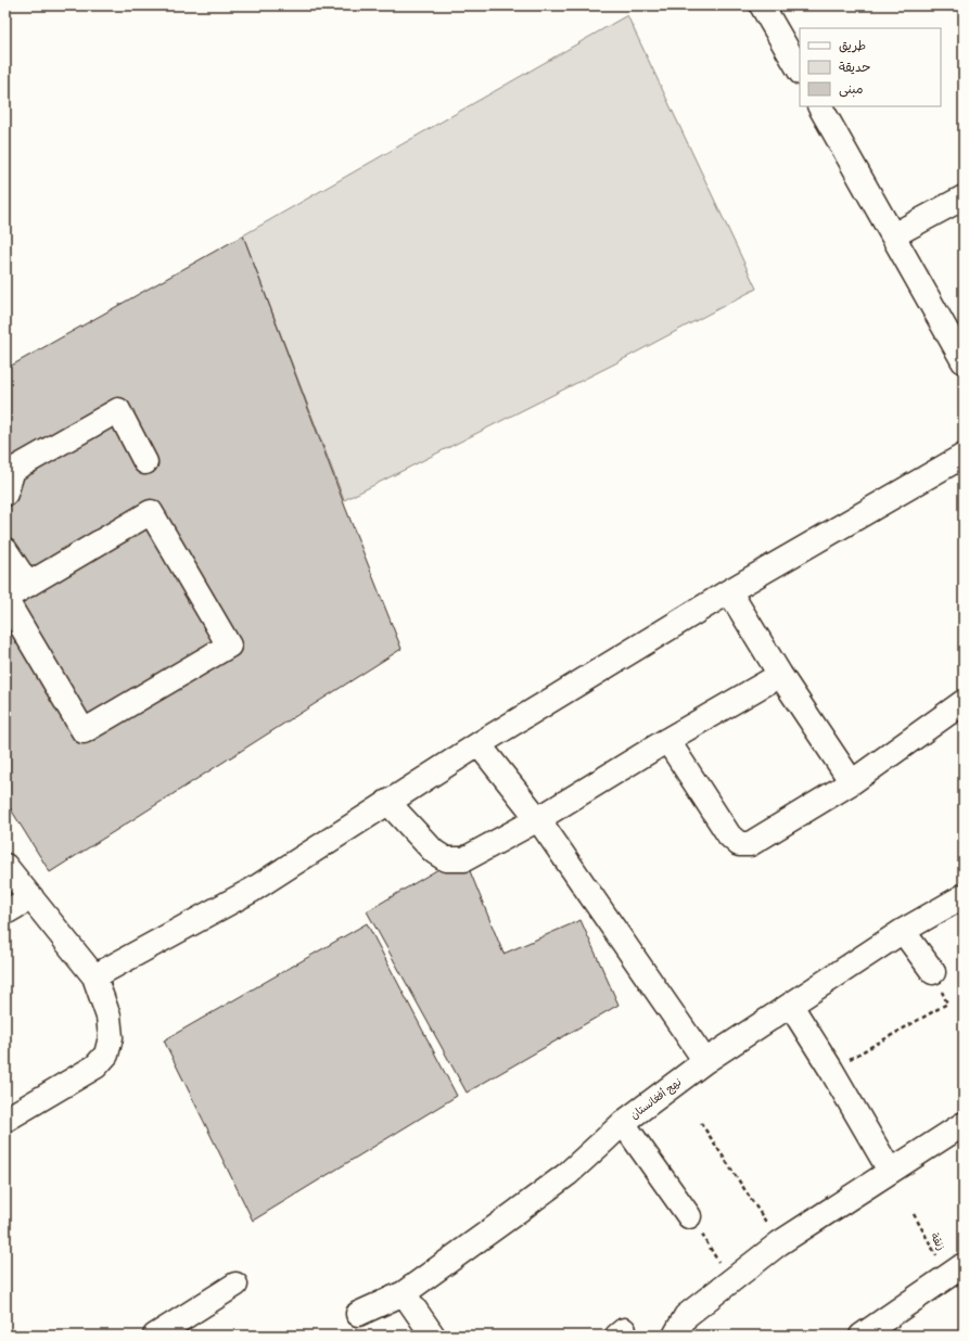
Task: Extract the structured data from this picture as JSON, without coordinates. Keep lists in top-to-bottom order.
{
  "streets": {
    "street": ["نهج أفغانستان"],
    "path": ["زنقة"]
  },
  "legend": ["طريق", "حديقة", "مبنى"]
}
